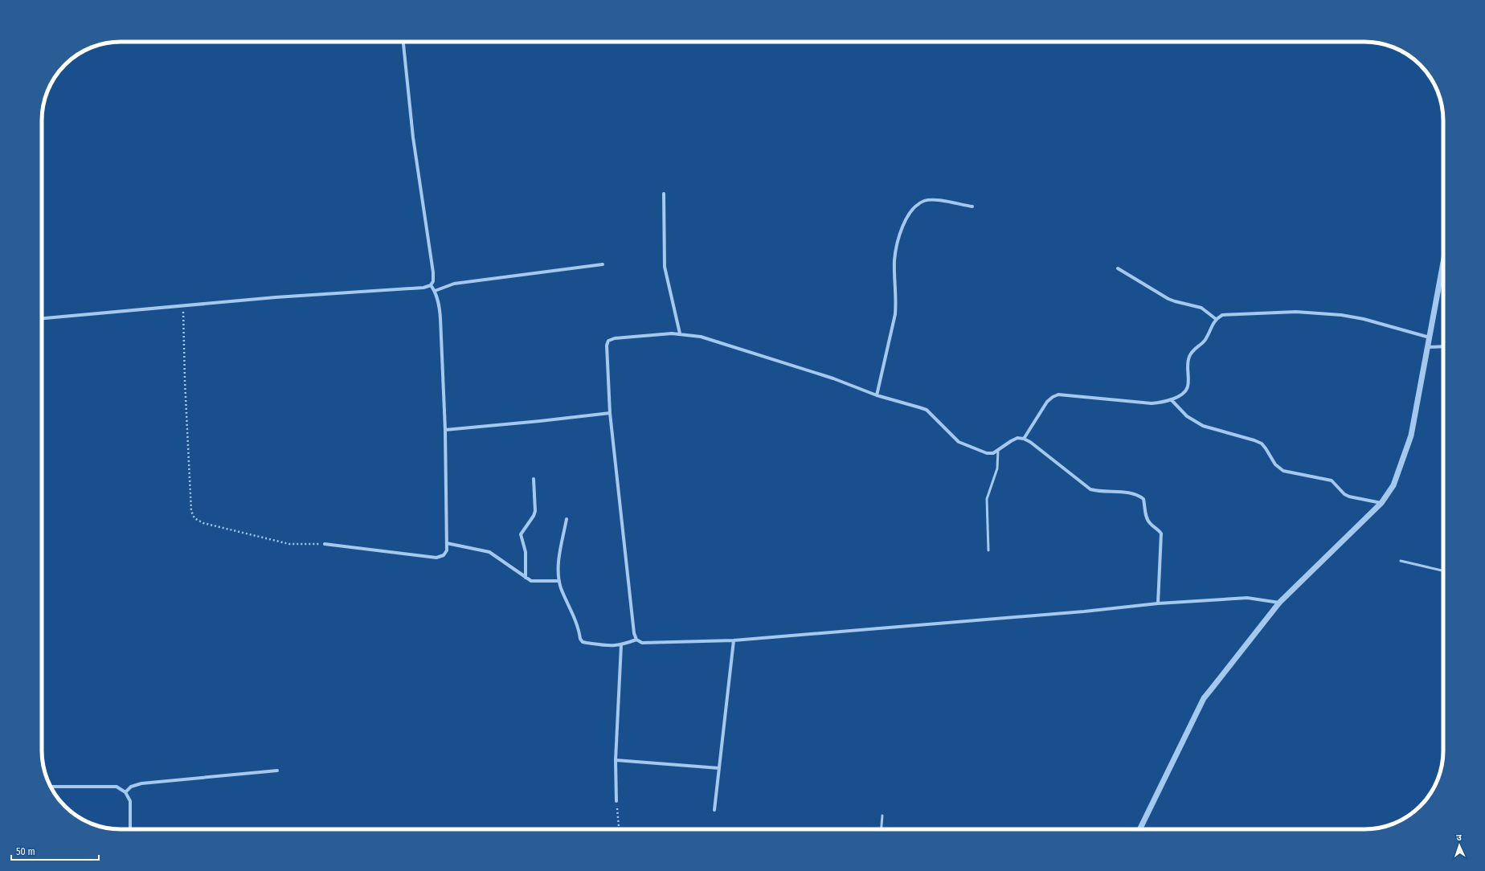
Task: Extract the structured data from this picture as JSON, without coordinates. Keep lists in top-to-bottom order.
{
  "scale_bar": "50 m",
  "north": "top"
}
